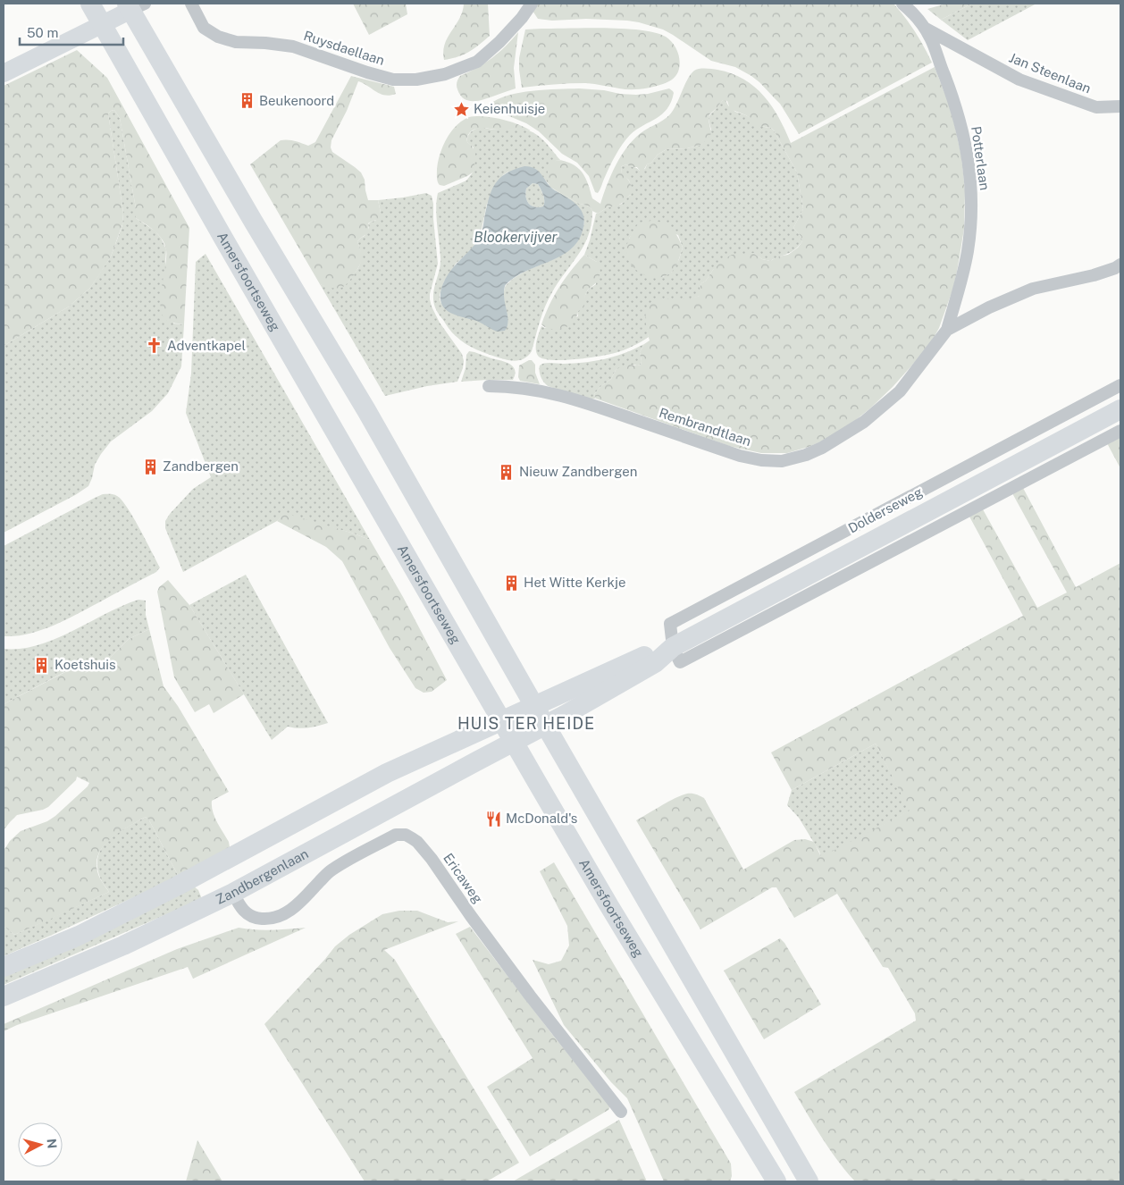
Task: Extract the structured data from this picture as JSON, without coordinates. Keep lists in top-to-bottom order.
{
  "streets": {
    "main road": ["Amersfoortseweg", "Dolderseweg", "Zandbergenlaan"],
    "street": [
      "Ruysdaellaan",
      "Jan Steenlaan",
      "Potterlaan",
      "Rembrandtlaan",
      "Ericaweg"
    ]
  },
  "crossings": [
    ["Jan Steenlaan", "Potterlaan"],
    ["Potterlaan", "Rembrandtlaan"],
    ["Amersfoortseweg", "Dolderseweg"],
    ["Amersfoortseweg", "Zandbergenlaan"],
    ["Dolderseweg", "Zandbergenlaan"],
    ["Zandbergenlaan", "Ericaweg"]
  ],
  "districts": ["HUIS TER HEIDE"],
  "water": ["Blookervijver"],
  "places": {
    "building": [
      "Beukenoord",
      "Zandbergen",
      "Nieuw Zandbergen",
      "Het Witte Kerkje",
      "Koetshuis"
    ],
    "place": ["Keienhuisje"],
    "church": ["Adventkapel"],
    "restaurant": ["McDonald's"]
  },
  "scale_bar": "50 m",
  "north": "right"
}
